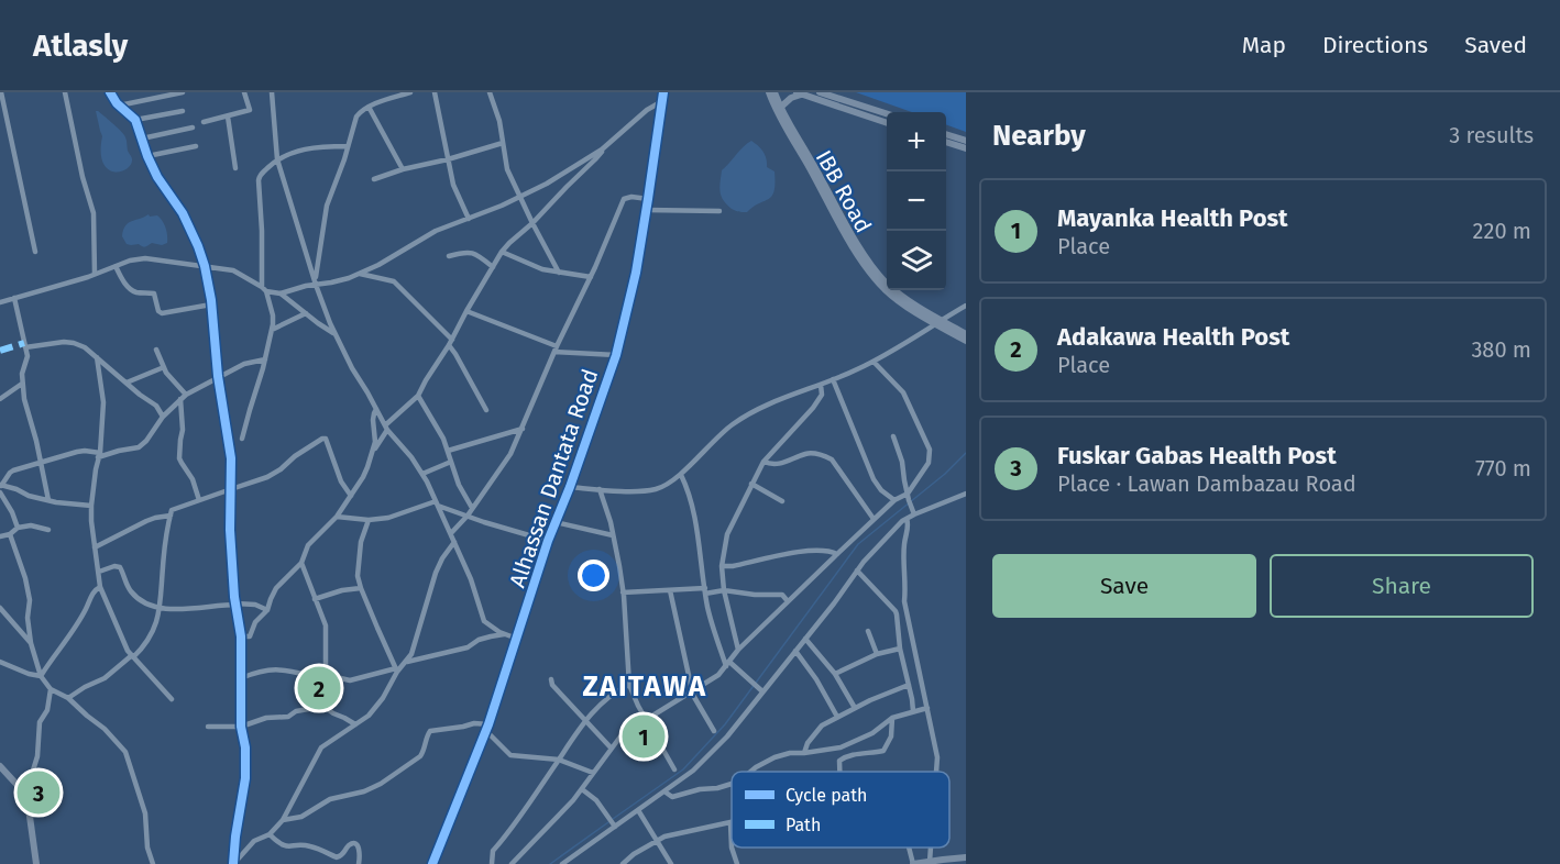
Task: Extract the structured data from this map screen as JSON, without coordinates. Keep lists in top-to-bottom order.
{
  "streets": {
    "main road": ["IBB Road", "Alhassan Dantata Road"]
  },
  "districts": ["ZAITAWA"],
  "legend": ["Cycle path", "Path"],
  "page": {
    "header": "Atlasly",
    "nav": ["Map", "Directions", "Saved"],
    "heading": ["Nearby", "3 results"],
    "map_buttons": ["+", "−"],
    "list": [
      {
        "mark": "1",
        "name": "Mayanka Health Post",
        "note": "Place",
        "value": "220 m"
      },
      {
        "mark": "2",
        "name": "Adakawa Health Post",
        "note": "Place",
        "value": "380 m"
      },
      {
        "mark": "3",
        "name": "Fuskar Gabas Health Post",
        "note": "Place · Lawan Dambazau Road",
        "value": "770 m"
      }
    ],
    "buttons": ["Save", "Share"],
    "pins": ["2", "1", "3"]
  }
}
